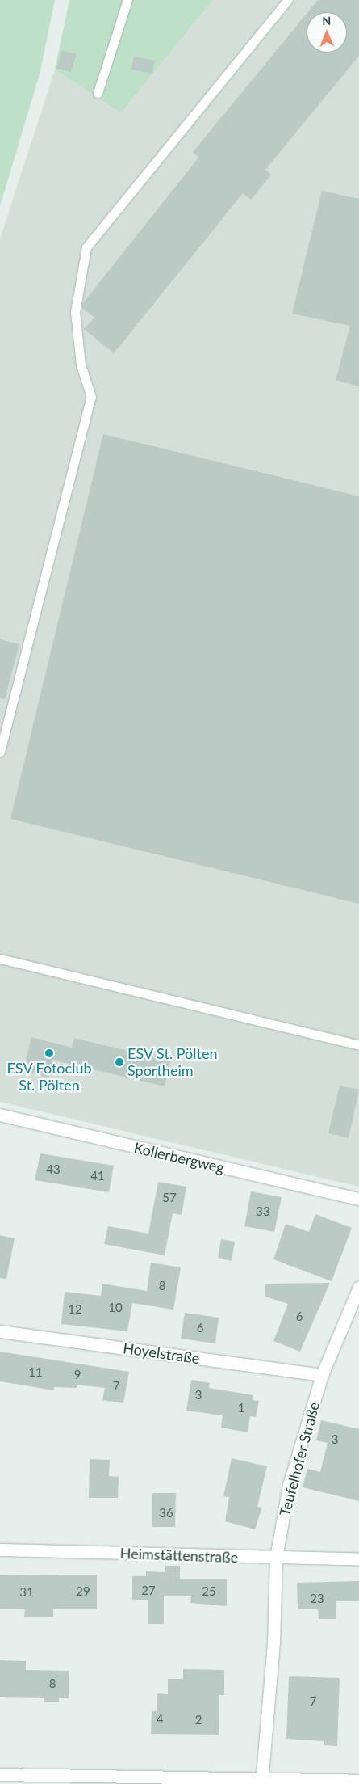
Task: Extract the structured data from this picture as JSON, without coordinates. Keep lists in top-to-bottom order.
{
  "streets": {
    "street": [
      "Kollerbergweg",
      "Hoyelstraße",
      "Teufelhofer Straße",
      "Heimstättenstraße"
    ]
  },
  "crossings": [
    ["Hoyelstraße", "Teufelhofer Straße"],
    ["Teufelhofer Straße", "Heimstättenstraße"]
  ],
  "places": ["ESV Fotoclub St. Pölten", "ESV St. Pölten Sportheim"],
  "house_numbers": [
    "43",
    "41",
    "57",
    "33",
    "8",
    "10",
    "12",
    "6",
    "6",
    "11",
    "9",
    "7",
    "3",
    "1",
    "3",
    "36",
    "27",
    "29",
    "25",
    "31",
    "23",
    "8",
    "7",
    "4",
    "2"
  ],
  "north": "top"
}
